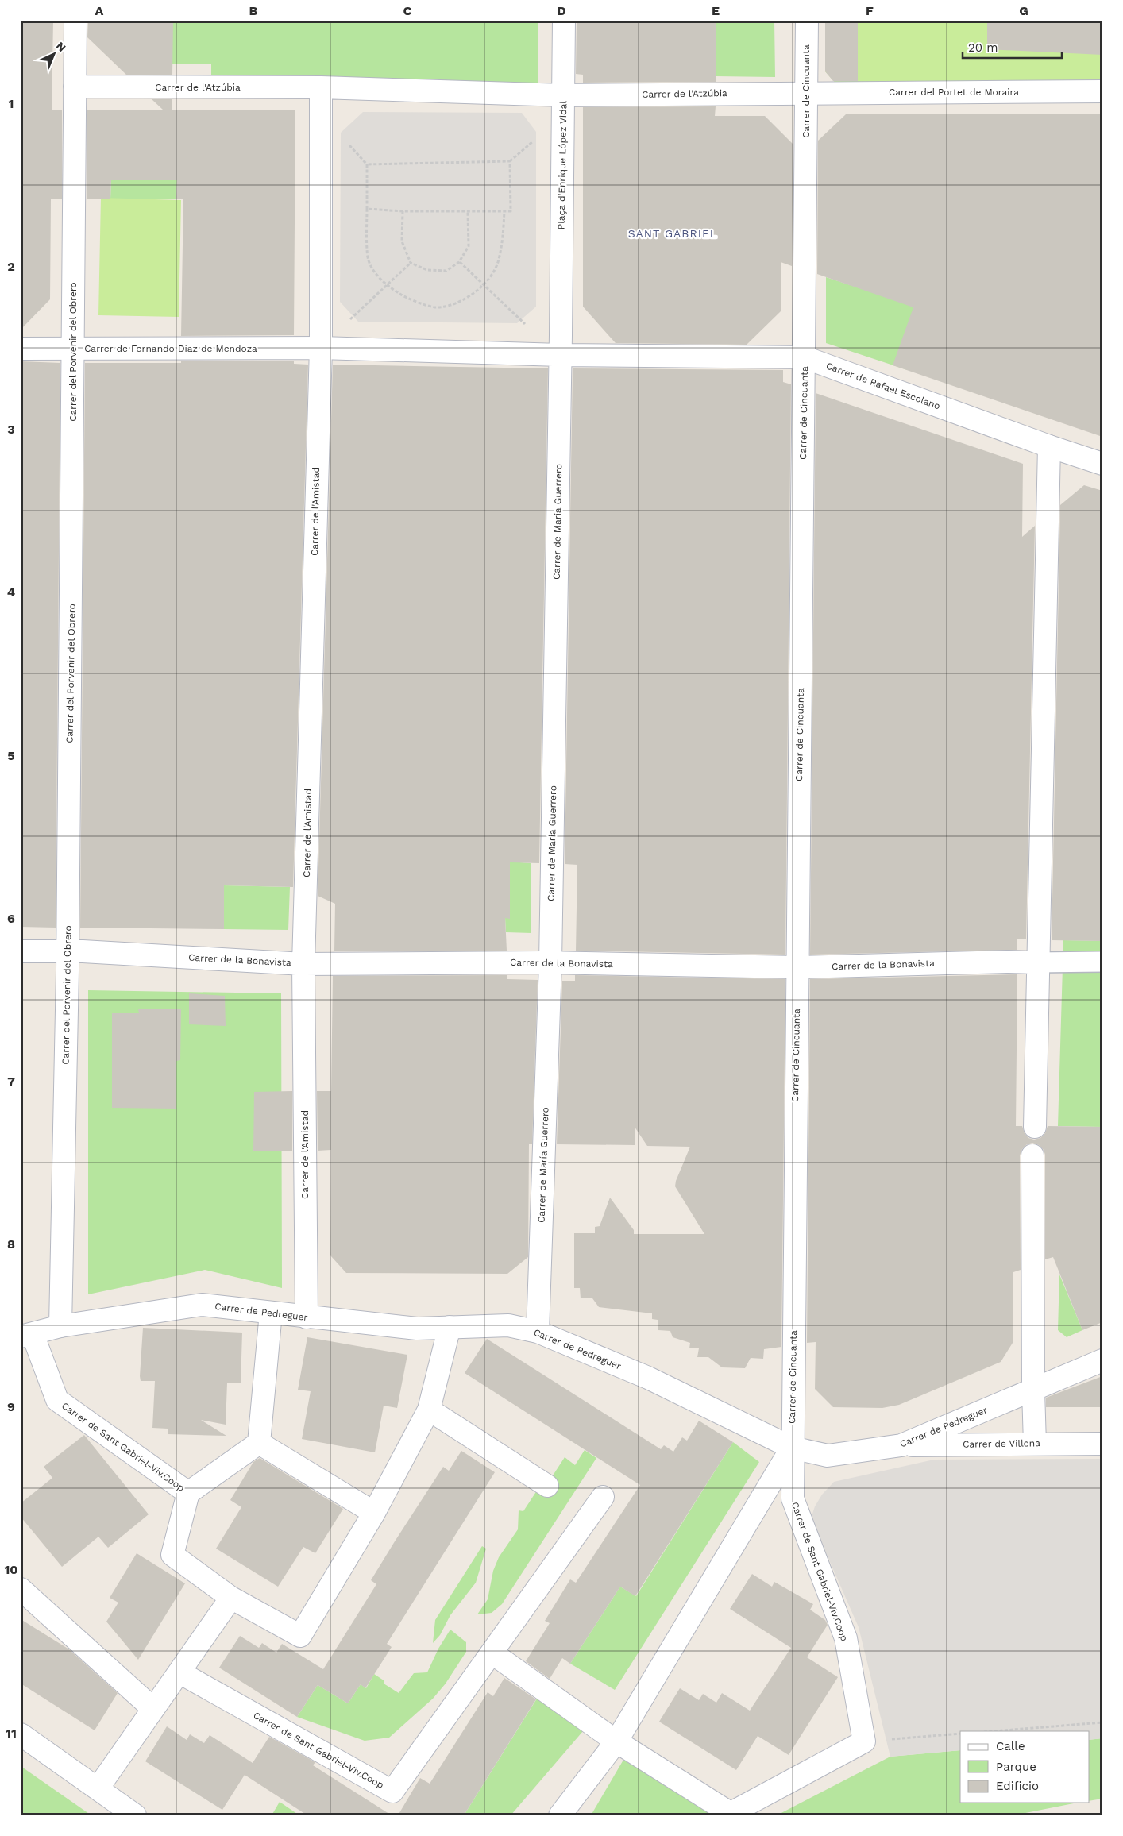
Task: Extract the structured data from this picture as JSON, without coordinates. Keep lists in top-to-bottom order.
{
  "streets": {
    "street": [
      "Carrer de l'Atzúbia",
      "Carrer de Cincuanta",
      "Carrer del Portet de Moraira",
      "Plaça d'Enrique López Vidal",
      "Carrer de Fernando Díaz de Mendoza",
      "Carrer del Porvenir del Obrero",
      "Carrer de Rafael Escolano",
      "Carrer de l'Amistad",
      "Carrer de María Guerrero",
      "Carrer de la Bonavista",
      "Carrer de Pedreguer",
      "Carrer de Villena",
      "Carrer de Sant Gabriel-Viv.Coop"
    ]
  },
  "crossings": [
    ["Carrer de l'Atzúbia", "Carrer de Cincuanta"],
    ["Carrer de l'Atzúbia", "Carrer del Portet de Moraira"],
    ["Carrer de l'Atzúbia", "Plaça d'Enrique López Vidal"],
    ["Carrer de l'Atzúbia", "Carrer del Porvenir del Obrero"],
    ["Carrer de Cincuanta", "Carrer del Portet de Moraira"],
    ["Carrer de Cincuanta", "Carrer de Rafael Escolano"],
    ["Carrer de Cincuanta", "Carrer de la Bonavista"],
    ["Carrer de Cincuanta", "Carrer de Pedreguer"],
    ["Carrer de Cincuanta", "Carrer de Sant Gabriel-Viv.Coop"],
    ["Plaça d'Enrique López Vidal", "Carrer de Rafael Escolano"],
    ["Plaça d'Enrique López Vidal", "Carrer de María Guerrero"],
    ["Carrer de Fernando Díaz de Mendoza", "Carrer del Porvenir del Obrero"],
    ["Carrer de Fernando Díaz de Mendoza", "Carrer de l'Amistad"],
    ["Carrer del Porvenir del Obrero", "Carrer de la Bonavista"],
    ["Carrer del Porvenir del Obrero", "Carrer de Pedreguer"],
    ["Carrer de Rafael Escolano", "Carrer de María Guerrero"],
    ["Carrer de l'Amistad", "Carrer de la Bonavista"],
    ["Carrer de l'Amistad", "Carrer de Pedreguer"],
    ["Carrer de María Guerrero", "Carrer de la Bonavista"],
    ["Carrer de María Guerrero", "Carrer de Pedreguer"],
    ["Carrer de Pedreguer", "Carrer de Villena"],
    ["Carrer de Pedreguer", "Carrer de Sant Gabriel-Viv.Coop"]
  ],
  "districts": ["SANT GABRIEL"],
  "legend": ["Calle", "Parque", "Edificio"],
  "scale_bar": "20 m",
  "north": "top right",
  "grid": {
    "columns": [
      "A",
      "B",
      "C",
      "D",
      "E",
      "F",
      "G"
    ],
    "rows": [
      "1",
      "2",
      "3",
      "4",
      "5",
      "6",
      "7",
      "8",
      "9",
      "10",
      "11"
    ]
  }
}
